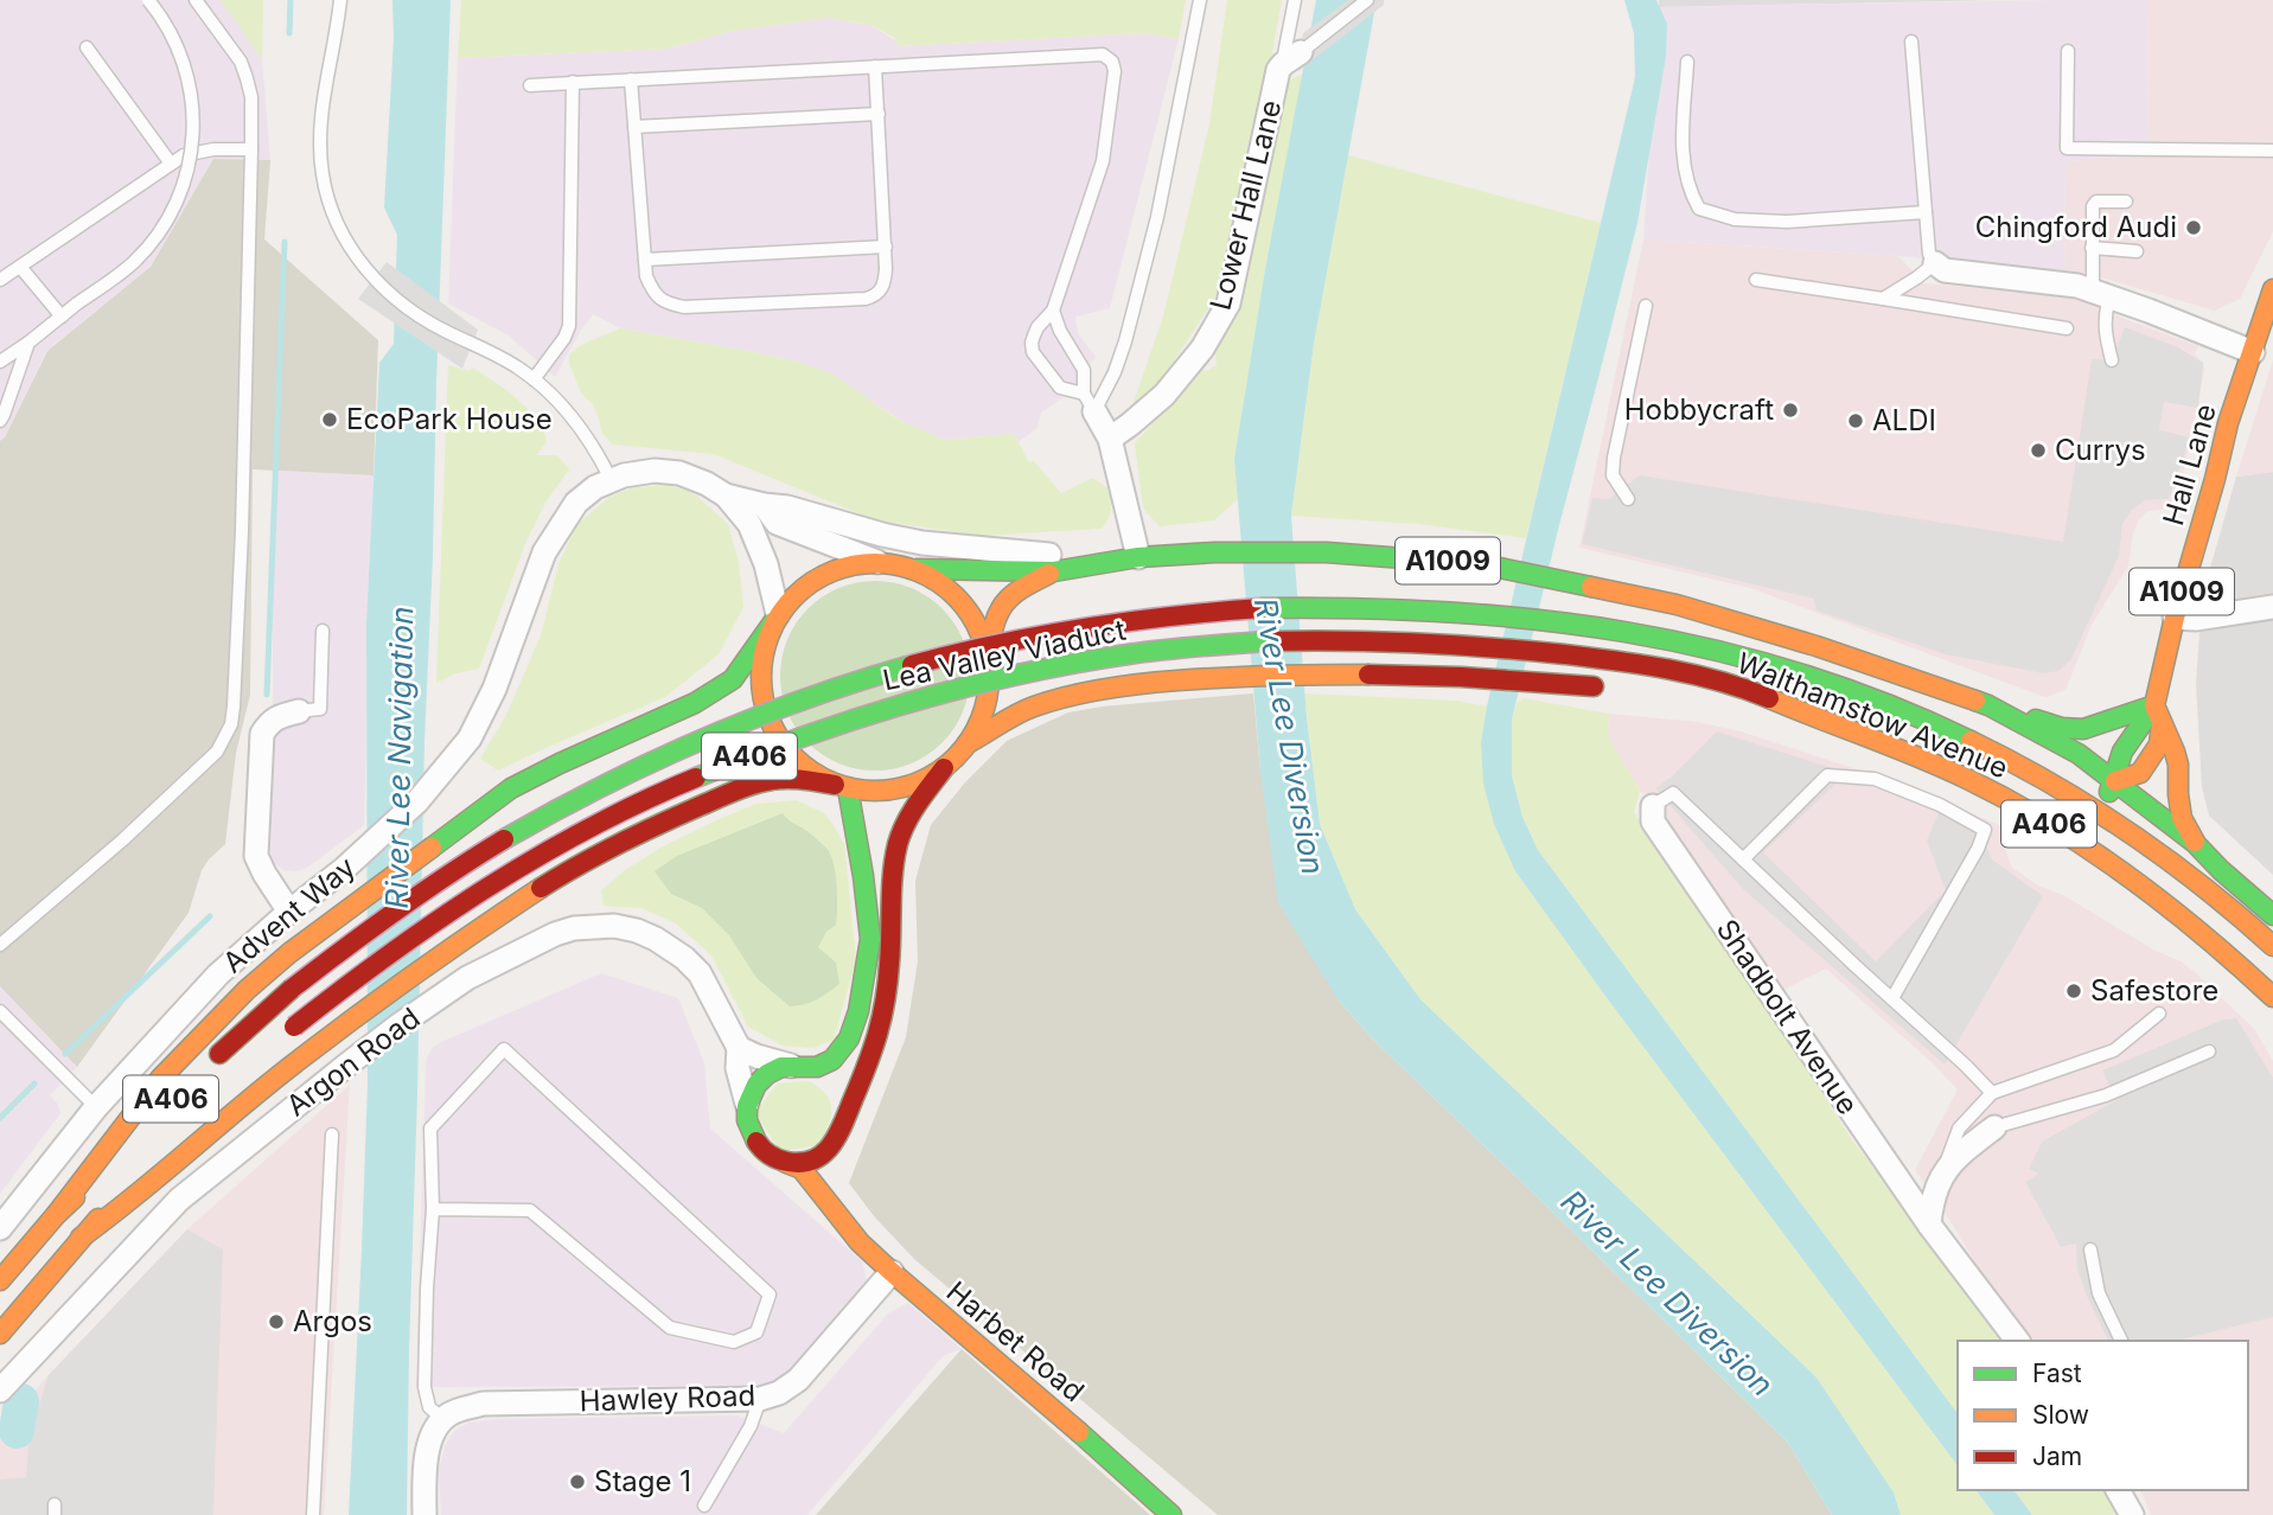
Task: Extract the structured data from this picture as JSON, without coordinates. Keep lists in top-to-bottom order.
{
  "streets": {
    "main road": [
      "Hall Lane",
      "A1009",
      "Lea Valley Viaduct",
      "Walthamstow Avenue",
      "A406",
      "Harbet Road"
    ],
    "street": [
      "Lower Hall Lane",
      "Advent Way",
      "Shadbolt Avenue",
      "Argon Road",
      "Hawley Road"
    ]
  },
  "crossings": [
    ["Hall Lane", "A1009"],
    ["Lea Valley Viaduct", "Walthamstow Avenue"],
    ["Walthamstow Avenue", "A406"],
    ["Argon Road", "Harbet Road"],
    ["Harbet Road", "Hawley Road"]
  ],
  "water": ["River Lee Diversion", "River Lee Navigation"],
  "places": [
    "Chingford Audi",
    "Hobbycraft",
    "EcoPark House",
    "ALDI",
    "Currys",
    "Safestore",
    "Argos",
    "Stage 1"
  ],
  "legend": ["Fast", "Slow", "Jam"]
}
